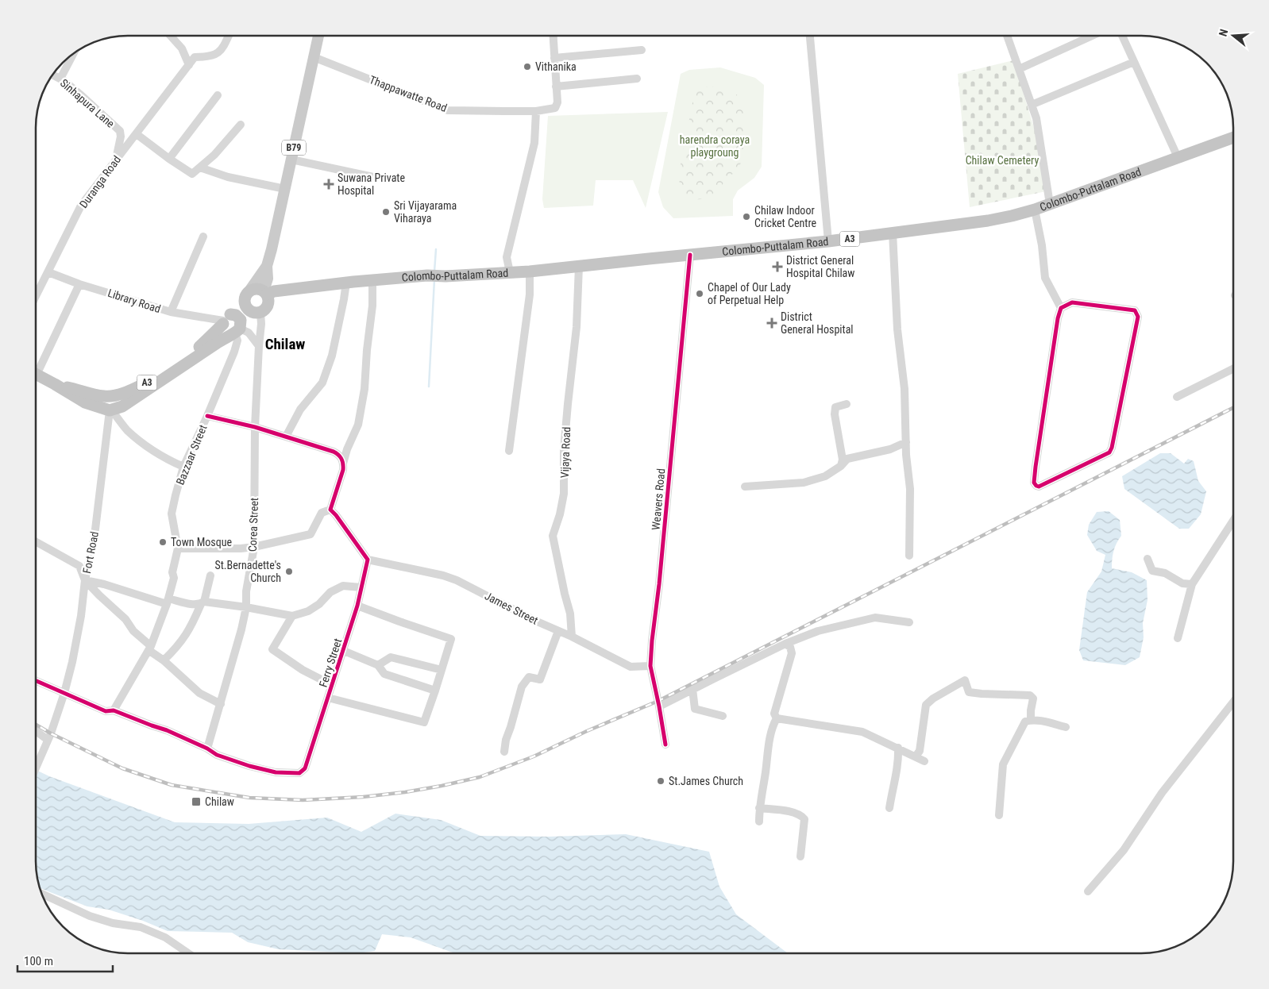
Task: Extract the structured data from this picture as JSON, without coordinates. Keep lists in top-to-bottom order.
{
  "streets": {
    "highway": ["Colombo-Puttalam Road", "A3"],
    "main road": ["B79"],
    "street": [
      "Thappawatte Road",
      "Sinhapura Lane",
      "Duranga Road",
      "Library Road",
      "Vijaya Road",
      "Bazzaar Street",
      "Weavers Road",
      "Corea Street",
      "Fort Road",
      "James Street",
      "Ferry Street"
    ]
  },
  "crossings": [
    ["Thappawatte Road", "B79"],
    ["Sinhapura Lane", "Duranga Road"],
    ["B79", "Colombo-Puttalam Road"],
    ["B79", "A3"],
    ["B79", "Corea Street"],
    ["Duranga Road", "Library Road"],
    ["Colombo-Puttalam Road", "A3"],
    ["Colombo-Puttalam Road", "Vijaya Road"],
    ["Colombo-Puttalam Road", "Weavers Road"],
    ["Colombo-Puttalam Road", "Corea Street"],
    ["A3", "Library Road"],
    ["A3", "Bazzaar Street"],
    ["A3", "Fort Road"],
    ["Library Road", "Bazzaar Street"],
    ["Vijaya Road", "James Street"],
    ["Bazzaar Street", "Ferry Street"],
    ["Weavers Road", "James Street"],
    ["Corea Street", "Ferry Street"],
    ["Fort Road", "Ferry Street"],
    ["James Street", "Ferry Street"]
  ],
  "districts": ["Chilaw"],
  "parks": ["harendra coraya playgroung", "Chilaw Cemetery"],
  "places": {
    "other": [
      "Vithanika",
      "Sri Vijayarama Viharaya",
      "Chilaw Indoor Cricket Centre",
      "Chapel of Our Lady of Perpetual Help",
      "Town Mosque",
      "St.Bernadette's Church",
      "St.James Church"
    ],
    "health": ["Suwana Private Hospital", "District General Hospital Chilaw", "District General Hospital"],
    "transit": ["Chilaw"]
  },
  "scale_bar": "100 m",
  "north": "left"
}
